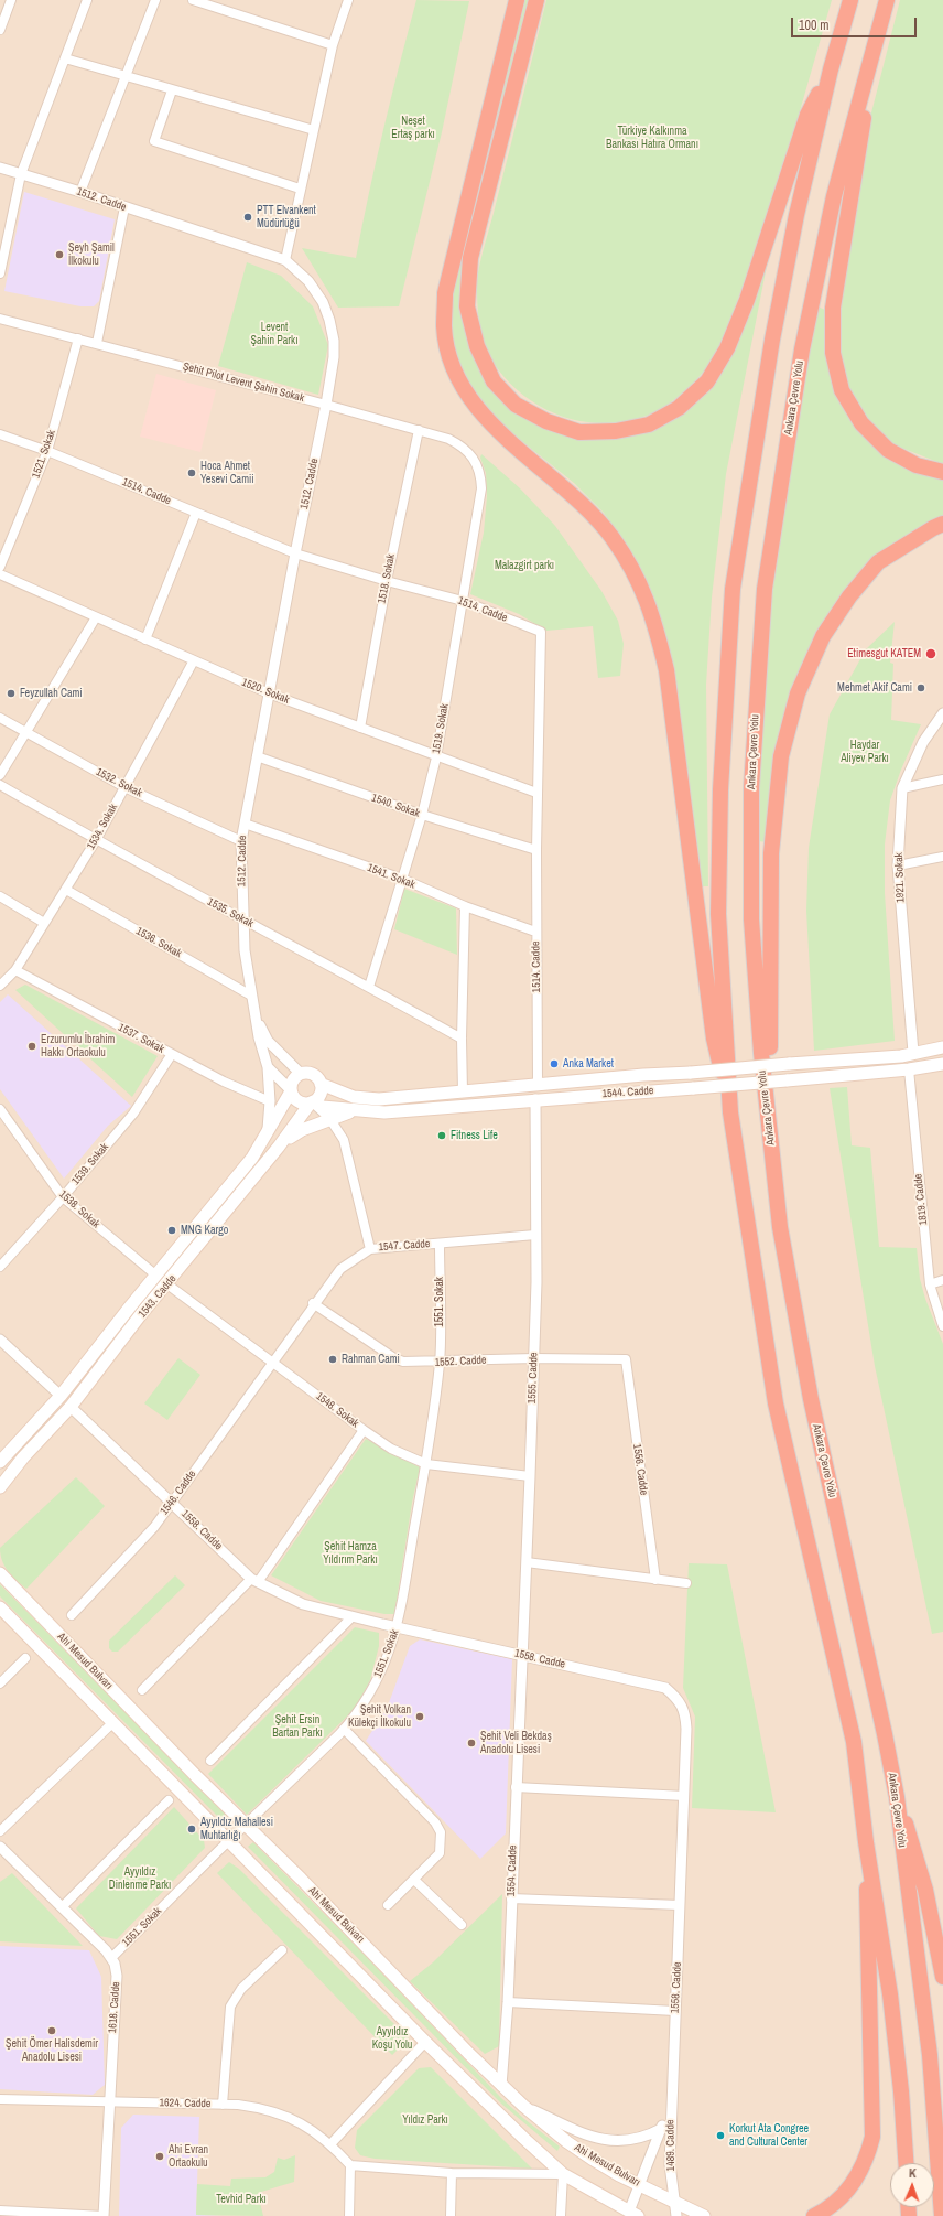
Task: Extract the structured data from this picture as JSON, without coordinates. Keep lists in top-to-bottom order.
{
  "streets": {
    "highway": ["Ankara Çevre Yolu"],
    "main road": ["1544. Cadde", "1543. Cadde", "Ahi Mesud Bulvarı"],
    "street": [
      "1512. Cadde",
      "Şehit Pilot Levent Şahin Sokak",
      "1521. Sokak",
      "1514. Cadde",
      "1518. Sokak",
      "1520. Sokak",
      "1519. Sokak",
      "1532. Sokak",
      "1540. Sokak",
      "1534. Sokak",
      "1541. Sokak",
      "1921. Sokak",
      "1535. Sokak",
      "1536. Sokak",
      "1537. Sokak",
      "1539. Sokak",
      "1819. Cadde",
      "1538. Sokak",
      "1547. Cadde",
      "1551. Sokak",
      "1552. Cadde",
      "1555. Cadde",
      "1548. Sokak",
      "1556. Cadde",
      "1546. Cadde",
      "1558. Cadde",
      "1554. Cadde",
      "1618. Cadde",
      "1624. Cadde",
      "1489. Cadde"
    ]
  },
  "crossings": [
    ["1512. Cadde", "Şehit Pilot Levent Şahin Sokak"],
    ["1512. Cadde", "1514. Cadde"],
    ["1512. Cadde", "1520. Sokak"],
    ["1512. Cadde", "1532. Sokak"],
    ["1512. Cadde", "1540. Sokak"],
    ["1512. Cadde", "1541. Sokak"],
    ["1512. Cadde", "1535. Sokak"],
    ["1512. Cadde", "1536. Sokak"],
    ["1512. Cadde", "1544. Cadde"],
    ["1512. Cadde", "1543. Cadde"],
    ["Şehit Pilot Levent Şahin Sokak", "1521. Sokak"],
    ["Şehit Pilot Levent Şahin Sokak", "1518. Sokak"],
    ["Şehit Pilot Levent Şahin Sokak", "1519. Sokak"],
    ["1521. Sokak", "1514. Cadde"],
    ["1514. Cadde", "1518. Sokak"],
    ["1514. Cadde", "1520. Sokak"],
    ["1514. Cadde", "1519. Sokak"],
    ["1514. Cadde", "1540. Sokak"],
    ["1514. Cadde", "1541. Sokak"],
    ["1514. Cadde", "1544. Cadde"],
    ["1518. Sokak", "1520. Sokak"],
    ["1520. Sokak", "1519. Sokak"],
    ["1520. Sokak", "1534. Sokak"],
    ["1519. Sokak", "1540. Sokak"],
    ["1519. Sokak", "1541. Sokak"],
    ["1519. Sokak", "1535. Sokak"],
    ["1532. Sokak", "1534. Sokak"],
    ["1534. Sokak", "1535. Sokak"],
    ["1534. Sokak", "1536. Sokak"],
    ["1534. Sokak", "1537. Sokak"],
    ["1921. Sokak", "1544. Cadde"],
    ["1537. Sokak", "1539. Sokak"],
    ["1544. Cadde", "1819. Cadde"],
    ["1544. Cadde", "1543. Cadde"],
    ["1544. Cadde", "1555. Cadde"],
    ["1539. Sokak", "1538. Sokak"],
    ["1538. Sokak", "1543. Cadde"],
    ["1547. Cadde", "1551. Sokak"],
    ["1547. Cadde", "1552. Cadde"],
    ["1547. Cadde", "1555. Cadde"],
    ["1547. Cadde", "1548. Sokak"],
    ["1547. Cadde", "1546. Cadde"],
    ["1543. Cadde", "1548. Sokak"],
    ["1543. Cadde", "1558. Cadde"],
    ["1551. Sokak", "1552. Cadde"],
    ["1551. Sokak", "1548. Sokak"],
    ["1551. Sokak", "1558. Cadde"],
    ["1551. Sokak", "Ahi Mesud Bulvarı"],
    ["1551. Sokak", "1618. Cadde"],
    ["1552. Cadde", "1555. Cadde"],
    ["1552. Cadde", "1556. Cadde"],
    ["1555. Cadde", "1548. Sokak"],
    ["1555. Cadde", "1558. Cadde"],
    ["1555. Cadde", "1554. Cadde"],
    ["1548. Sokak", "1546. Cadde"],
    ["1546. Cadde", "1558. Cadde"],
    ["1558. Cadde", "1554. Cadde"],
    ["1558. Cadde", "1489. Cadde"],
    ["Ahi Mesud Bulvarı", "1554. Cadde"],
    ["Ahi Mesud Bulvarı", "1489. Cadde"],
    ["1618. Cadde", "1624. Cadde"]
  ],
  "parks": [
    "Neşet Ertaş parkı",
    "Türkiye Kalkınma Bankası Hatıra Ormanı",
    "Levent Şahin Parkı",
    "Malazgirt parkı",
    "Haydar Aliyev Parkı",
    "Şehit Hamza Yıldırım Parkı",
    "Şehit Ersin Bartan Parkı",
    "Ayyıldız Dinlenme Parkı",
    "Ayyıldız Koşu Yolu",
    "Yıldız Parkı",
    "Tevhid Parkı"
  ],
  "places": [
    "PTT Elvankent Müdürlüğü",
    "Şeyh Şamil İlkokulu",
    "Hoca Ahmet Yesevi Camii",
    "Etimesgut KATEM",
    "Mehmet Akif Cami",
    "Feyzullah Cami",
    "Erzurumlu İbrahim Hakkı Ortaokulu",
    "Anka Market",
    "Fitness Life",
    "MNG Kargo",
    "Rahman Cami",
    "Şehit Volkan Külekçi İlkokulu",
    "Şehit Veli Bekdaş Anadolu Lisesi",
    "Ayyıldız Mahallesi Muhtarlığı",
    "Şehit Ömer Halisdemir Anadolu Lisesi",
    "Korkut Ata Congree and Cultural Center",
    "Ahi Evran Ortaokulu"
  ],
  "scale_bar": "100 m",
  "north": "top"
}
